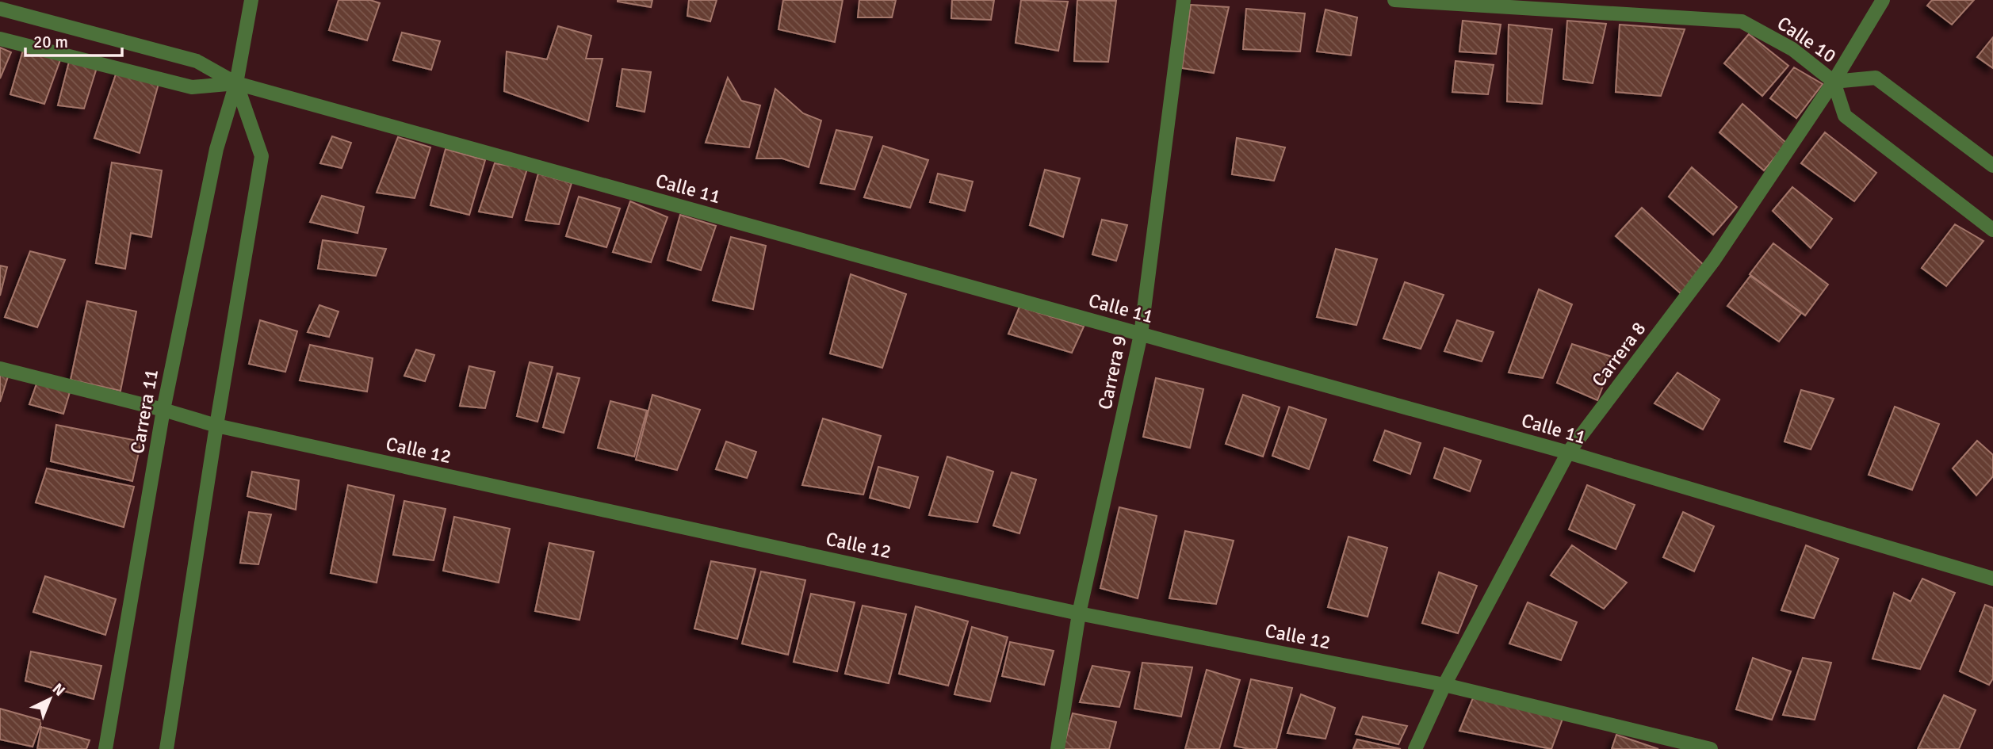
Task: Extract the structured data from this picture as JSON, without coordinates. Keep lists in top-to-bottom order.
{
  "streets": {
    "street": [
      "Calle 10",
      "Calle 11",
      "Carrera 8",
      "Carrera 9",
      "Carrera 11",
      "Calle 12"
    ]
  },
  "crossings": [
    ["Calle 10", "Carrera 8"],
    ["Calle 11", "Carrera 8"],
    ["Calle 11", "Carrera 9"],
    ["Calle 11", "Carrera 11"],
    ["Carrera 8", "Calle 12"],
    ["Carrera 9", "Calle 12"],
    ["Carrera 11", "Calle 12"]
  ],
  "scale_bar": "20 m",
  "north": "top right"
}
